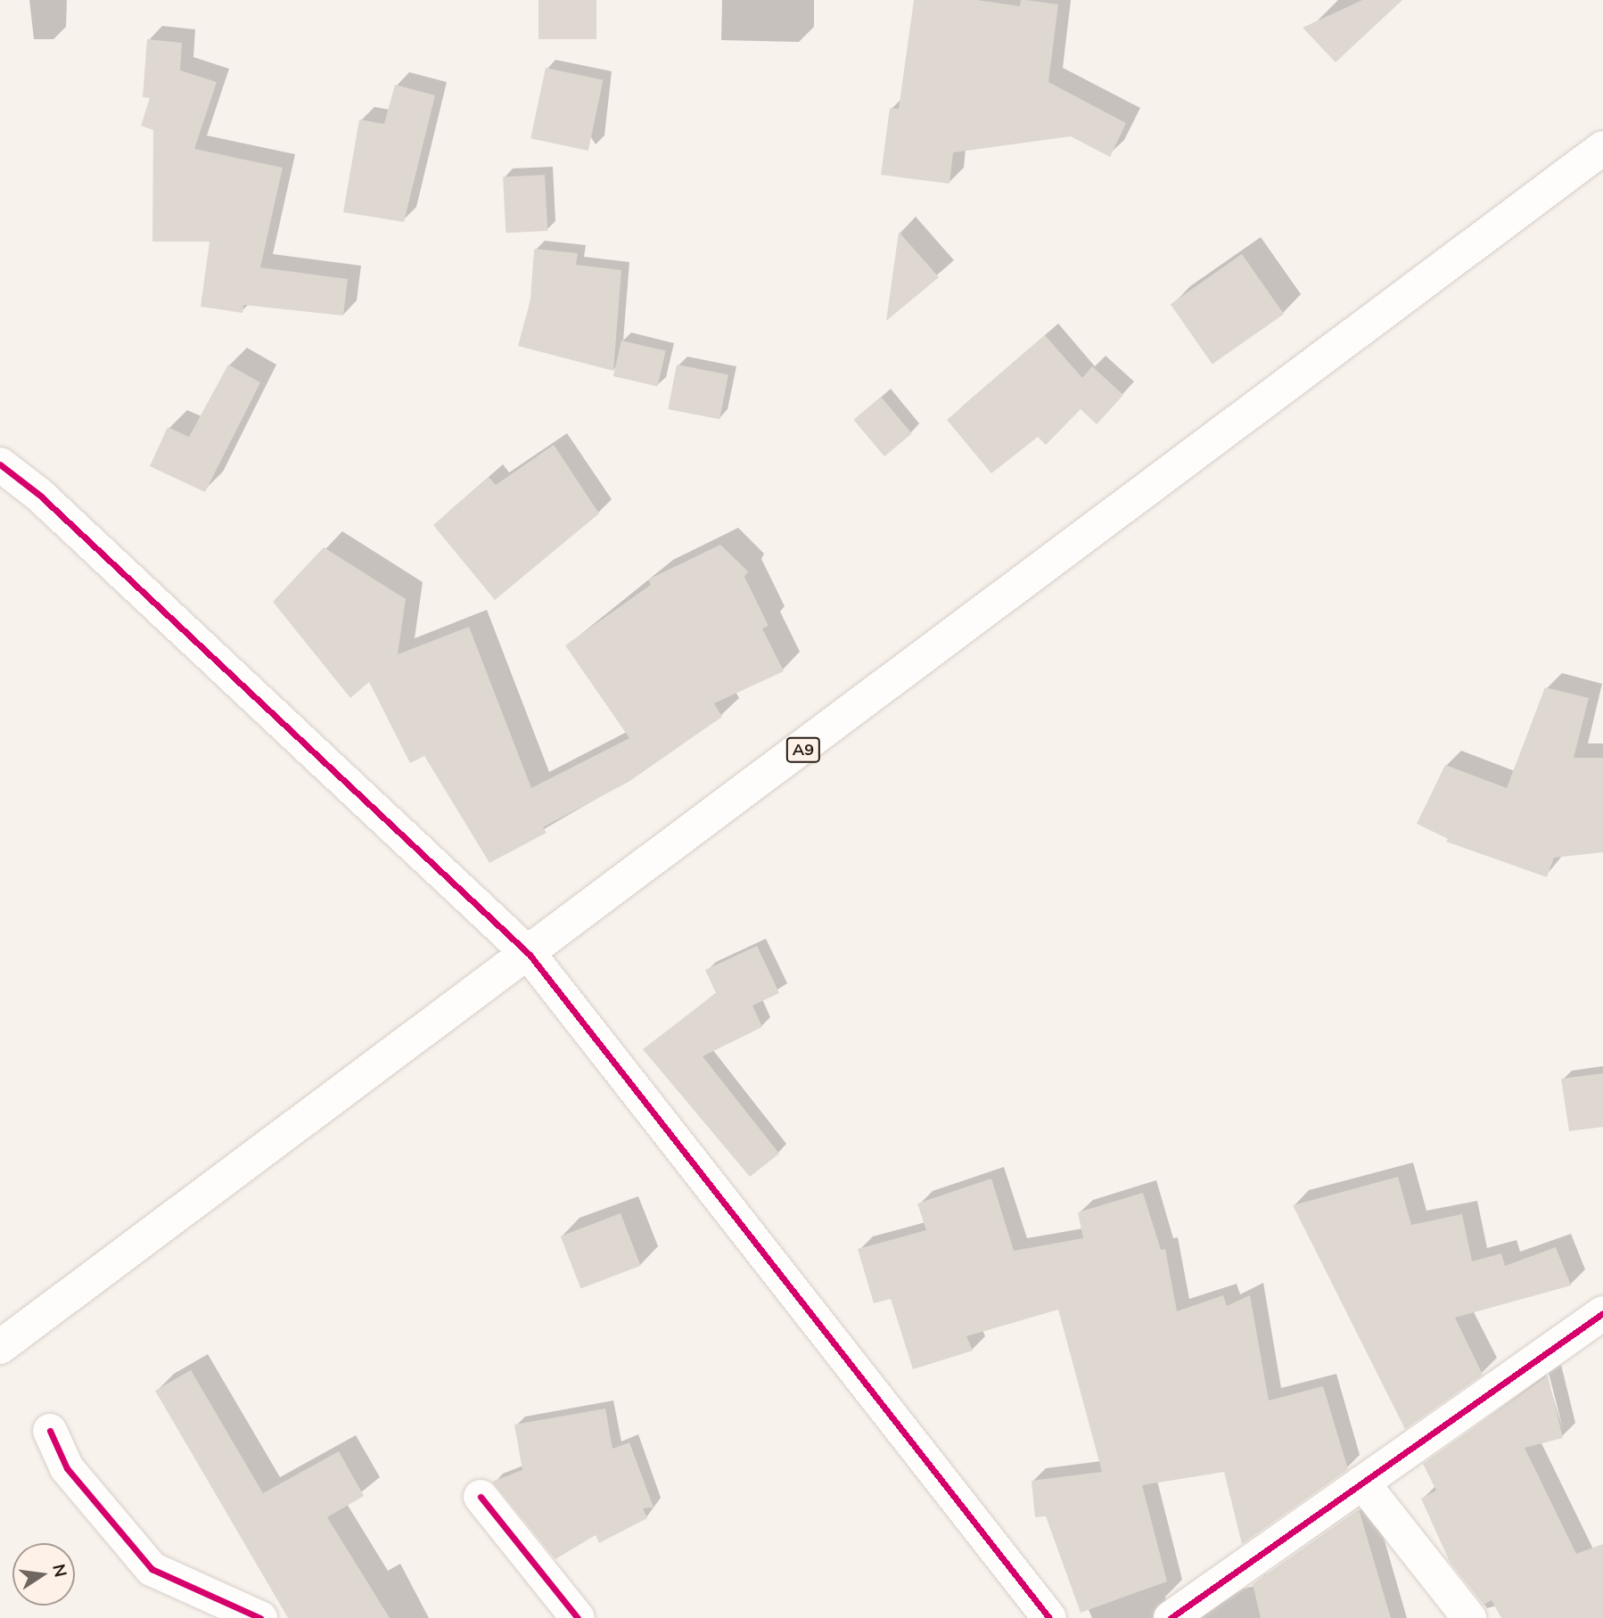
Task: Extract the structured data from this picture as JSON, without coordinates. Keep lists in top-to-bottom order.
{
  "streets": {
    "street": ["A9"]
  },
  "north": "right"
}
